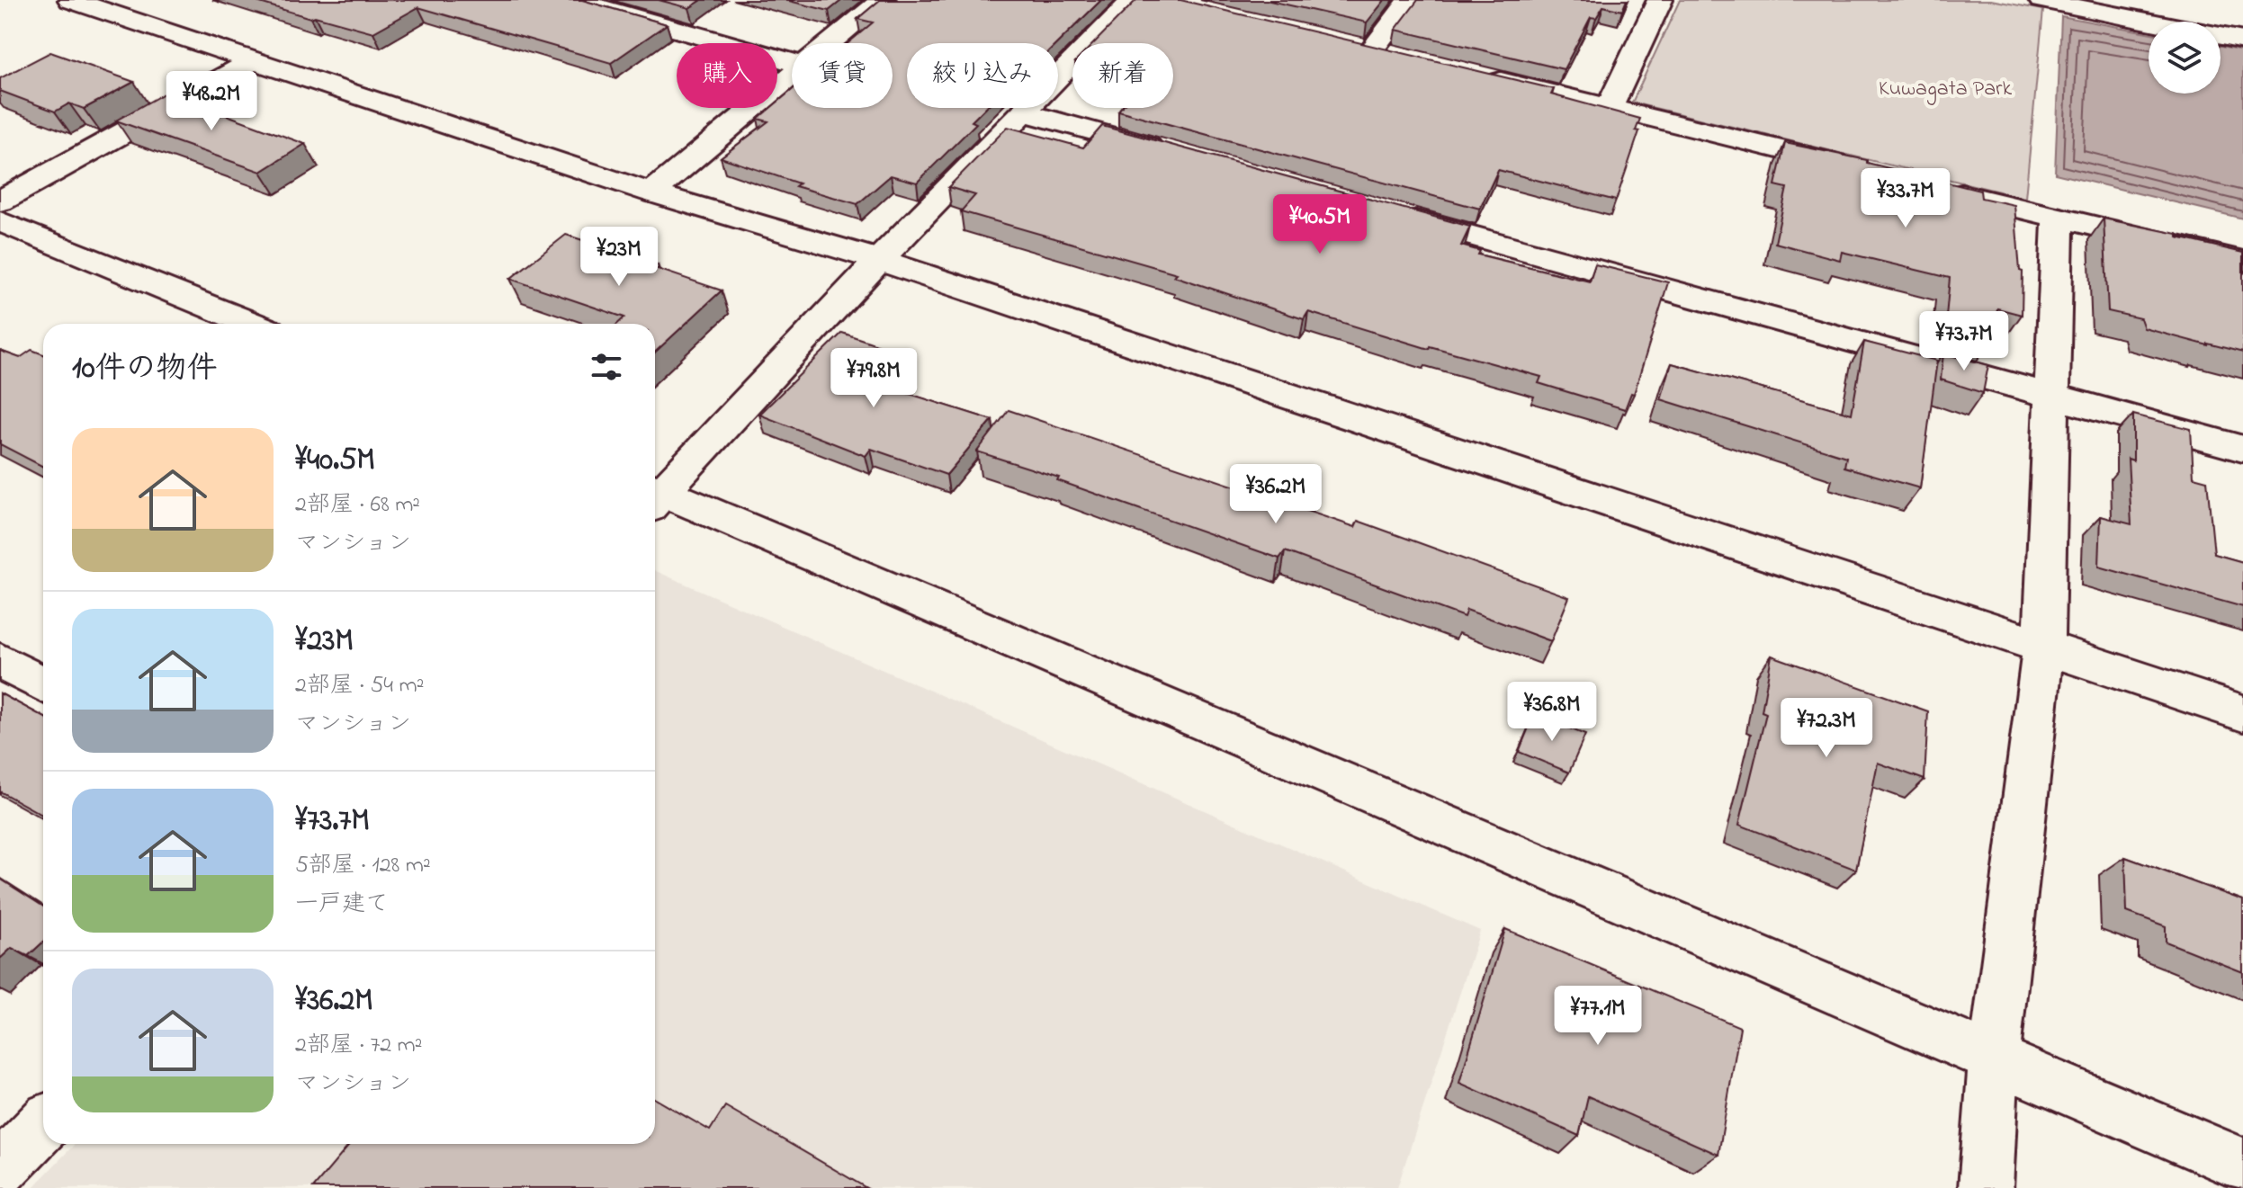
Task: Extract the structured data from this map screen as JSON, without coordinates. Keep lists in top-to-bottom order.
{
  "parks": ["Kuwagata Park"],
  "page": {
    "chip": [
      "購入",
      "賃貸",
      "絞り込み",
      "新着"
    ],
    "price": [
      "¥48.2M",
      "¥33.7M",
      "¥40.5M",
      "¥23M",
      "¥73.7M",
      "¥79.8M",
      "¥36.2M",
      "¥36.8M",
      "¥72.3M",
      "¥77.1M"
    ],
    "heading": "10件の物件",
    "list": [
      {
        "name": "¥40.5M",
        "note": "2部屋 · 68 m² · マンション"
      },
      {
        "name": "¥23M",
        "note": "2部屋 · 54 m² · マンション"
      },
      {
        "name": "¥73.7M",
        "note": "5部屋 · 128 m² · 一戸建て"
      },
      {
        "name": "¥36.2M",
        "note": "2部屋 · 72 m² · マンション"
      }
    ]
  }
}
